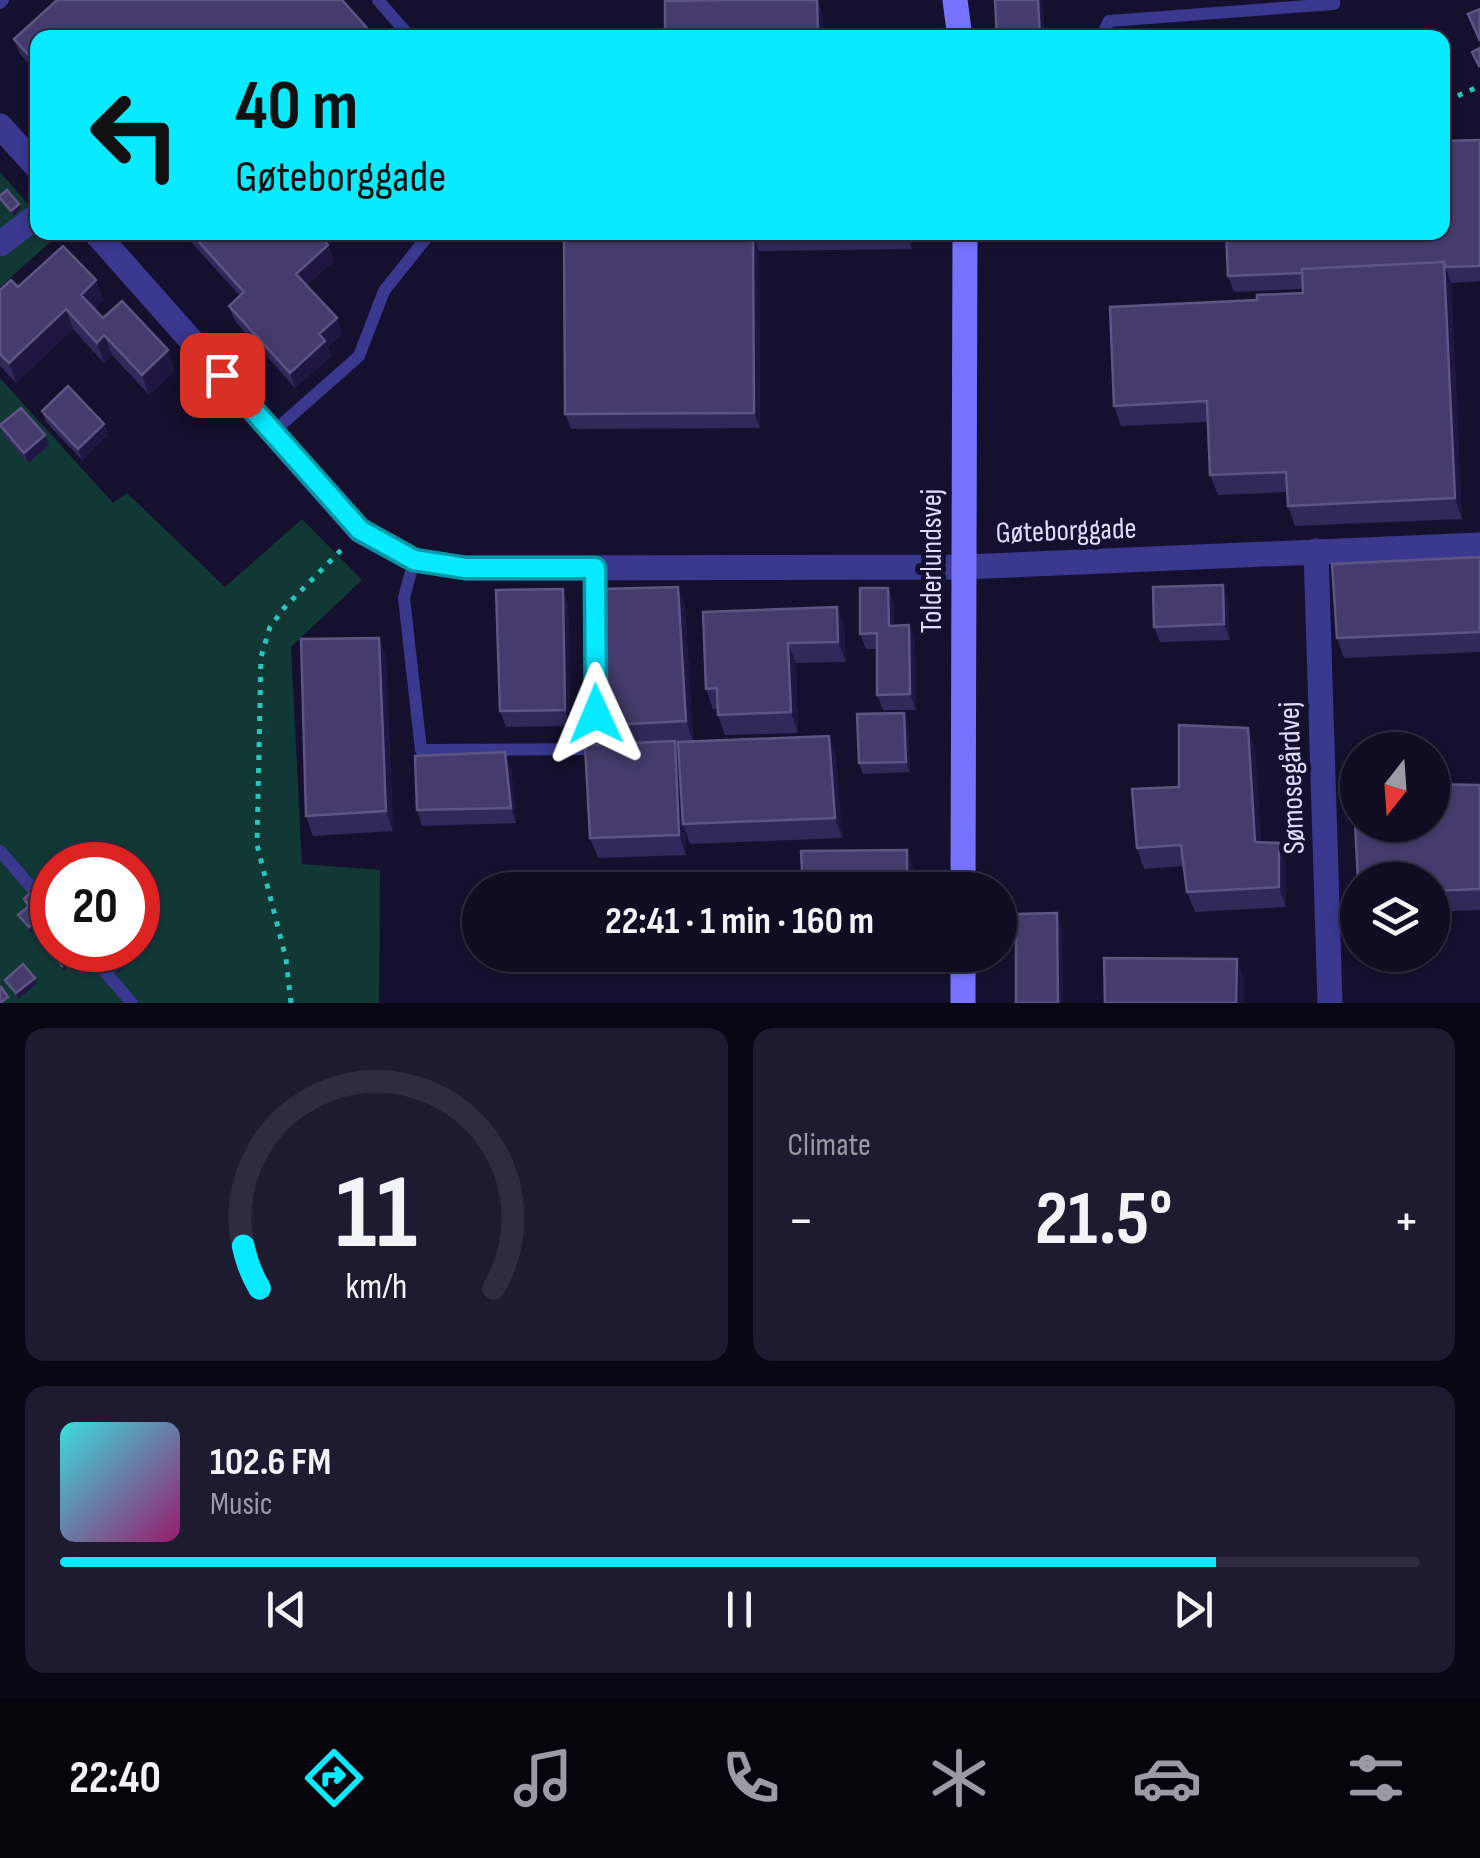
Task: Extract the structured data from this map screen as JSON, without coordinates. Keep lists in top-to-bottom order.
{
  "streets": {
    "street": ["Gøteborggade", "Tolderlundsvej", "Sømosegårdvej"]
  },
  "crossings": [
    ["Gøteborggade", "Tolderlundsvej"],
    ["Gøteborggade", "Sømosegårdvej"]
  ],
  "north": "bottom",
  "page": {
    "turn": ["40 m", "Gøteborggade"],
    "limit": "20",
    "trip": "22:41 · 1 min · 160 m",
    "tile": "Climate",
    "heat": ["−", "21.5°", "+"],
    "song": ["102.6 FM", "Music"],
    "tabs": "22:40",
    "gauge": ["11", "km/h"]
  }
}
